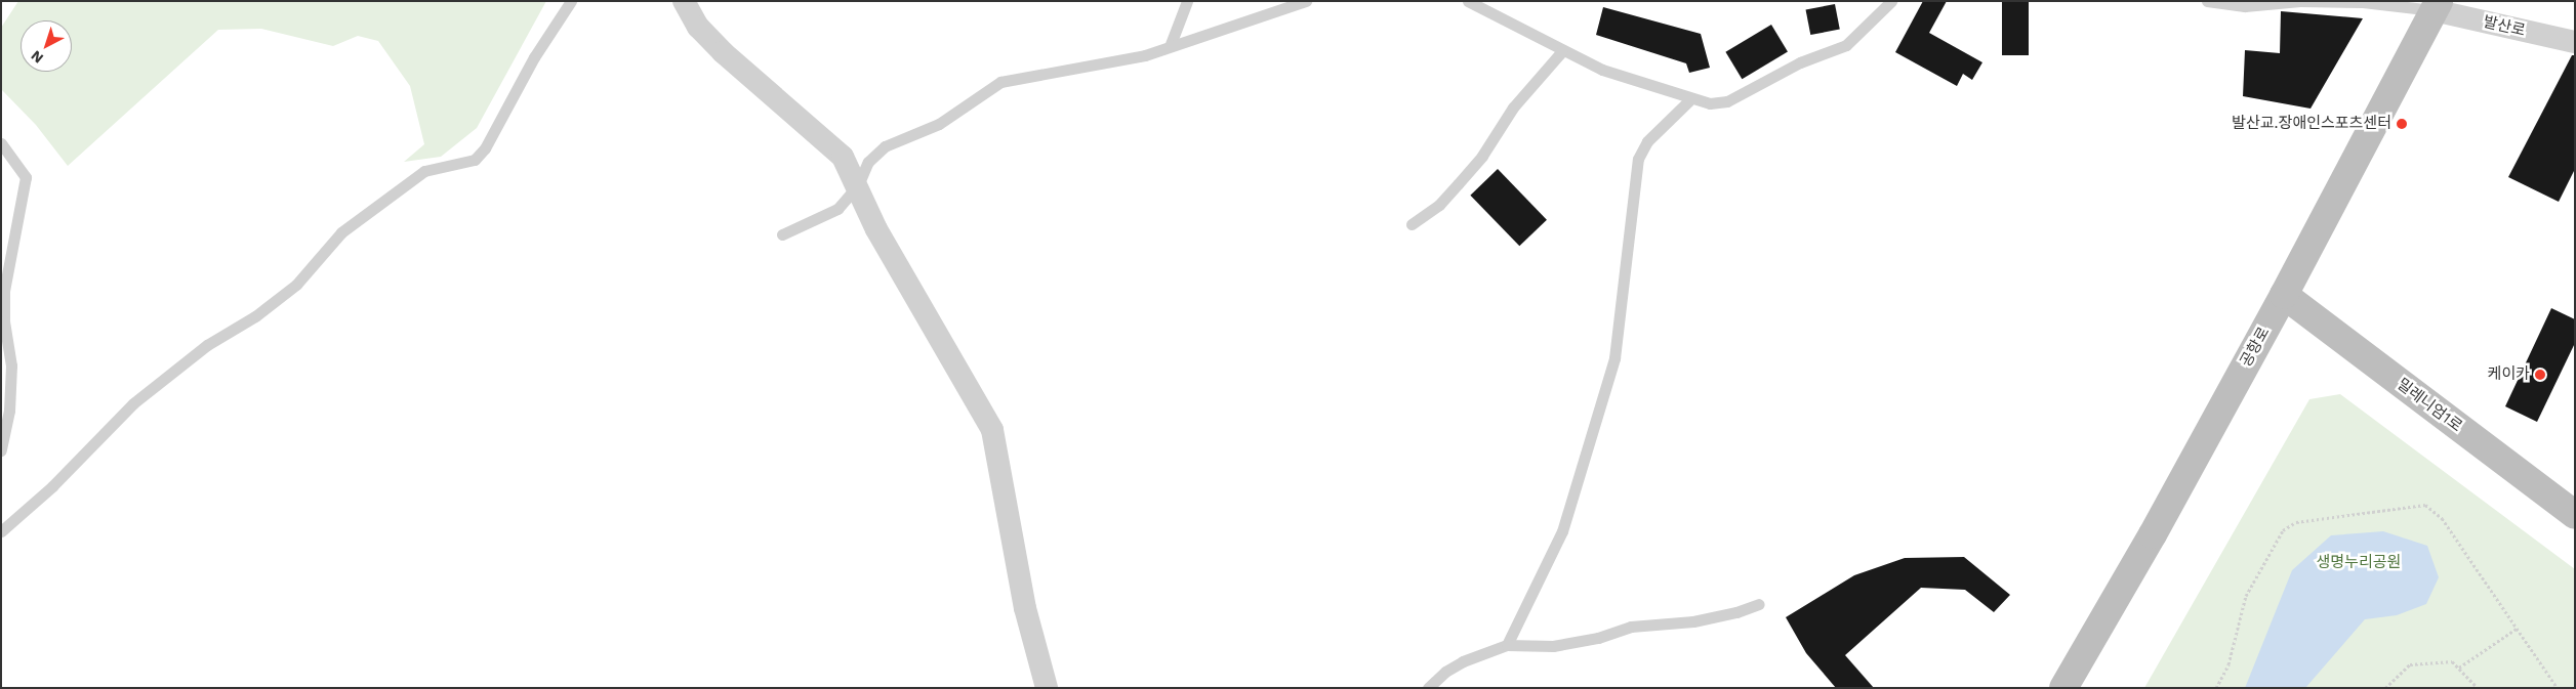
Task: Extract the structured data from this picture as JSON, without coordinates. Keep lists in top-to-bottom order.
{
  "streets": {
    "main road": ["공항로", "밀레니엄1로"],
    "street": ["발산로"]
  },
  "crossings": [
    ["발산로", "공항로"],
    ["공항로", "밀레니엄1로"]
  ],
  "parks": ["생명누리공원"],
  "places": ["발산교.장애인스포츠센터", "케이카"],
  "north": "bottom left"
}
